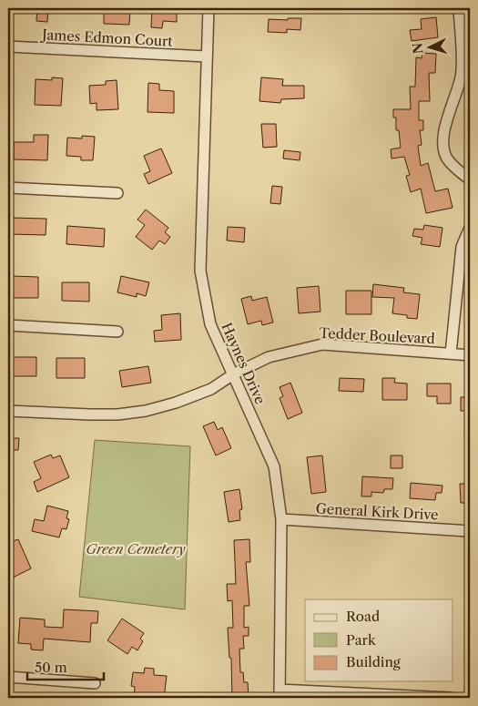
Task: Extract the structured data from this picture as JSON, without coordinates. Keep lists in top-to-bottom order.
{
  "streets": {
    "street": [
      "James Edmon Court",
      "Tedder Boulevard",
      "Haynes Drive",
      "General Kirk Drive"
    ]
  },
  "crossings": [
    ["James Edmon Court", "Haynes Drive"],
    ["Tedder Boulevard", "Haynes Drive"],
    ["Haynes Drive", "General Kirk Drive"]
  ],
  "parks": ["Green Cemetery"],
  "legend": ["Road", "Park", "Building"],
  "scale_bar": "50 m",
  "north": "left"
}
